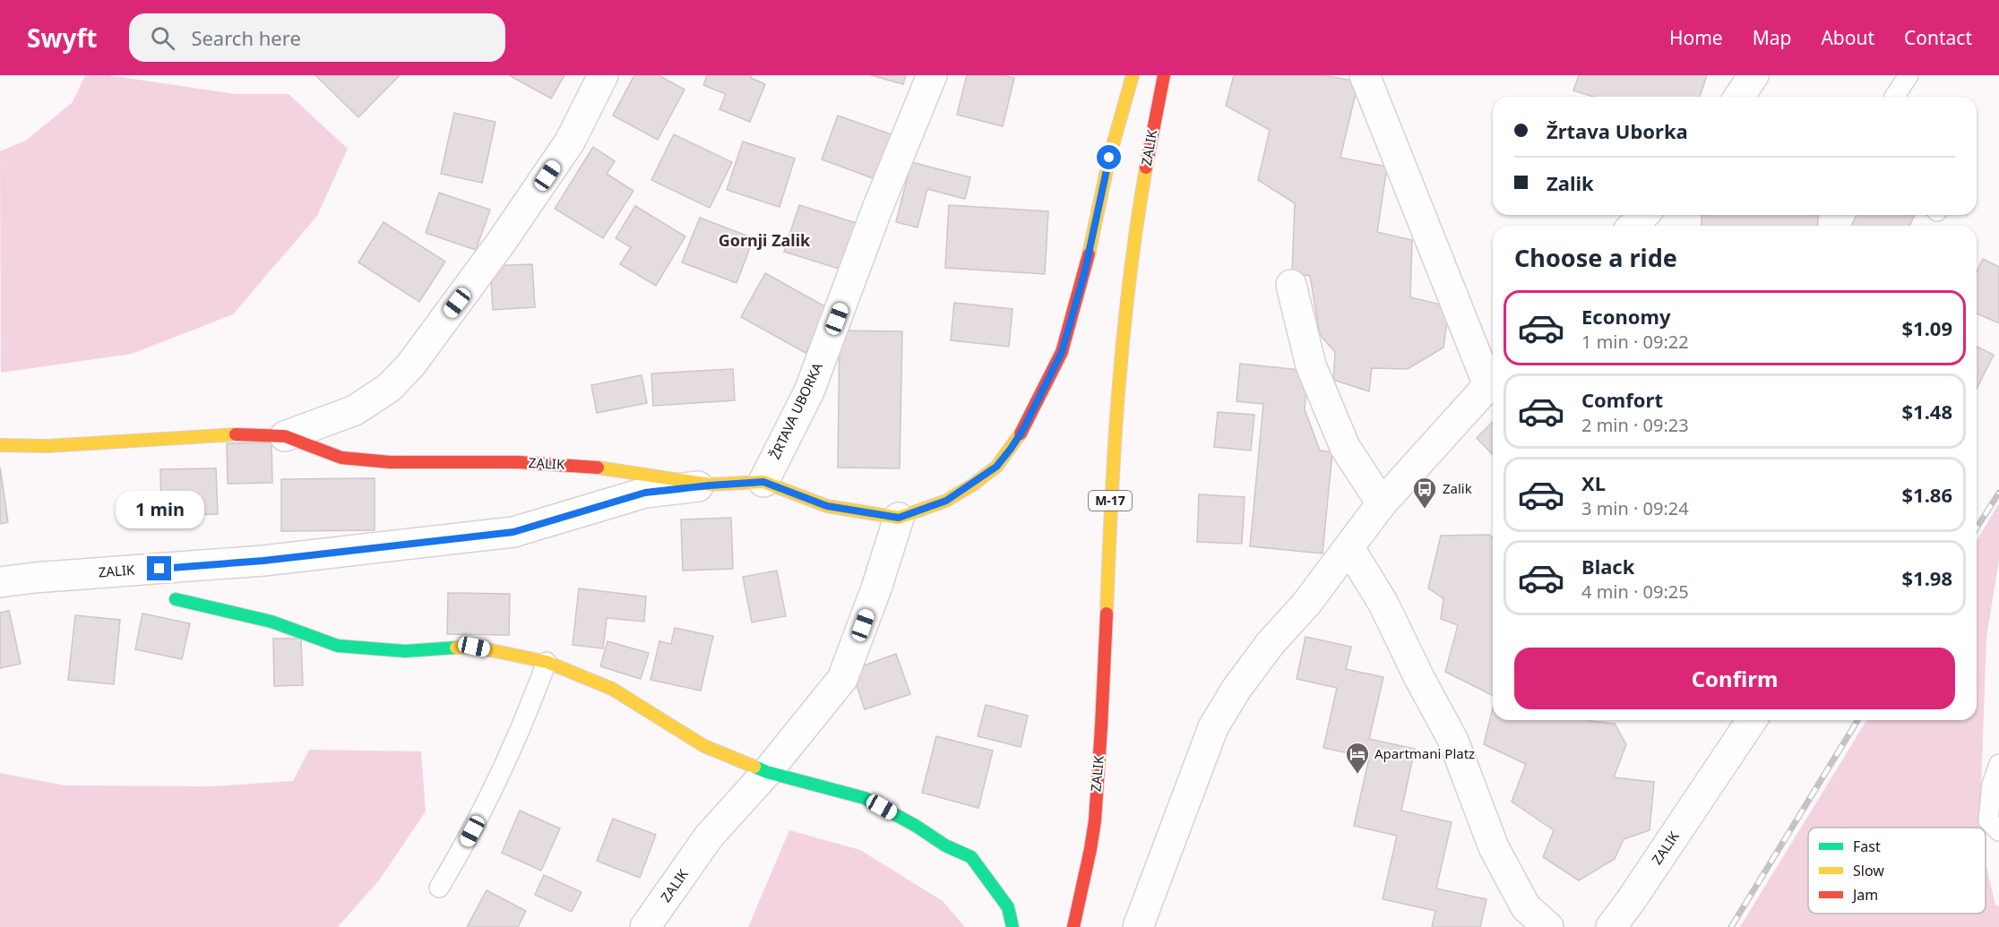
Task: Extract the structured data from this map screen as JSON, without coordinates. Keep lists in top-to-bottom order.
{
  "streets": {
    "street": ["ZALIK", "ŽRTAVA UBORKA", "M-17"]
  },
  "crossings": [
    ["ZALIK", "ŽRTAVA UBORKA"]
  ],
  "districts": ["Gornji Zalik"],
  "places": {
    "bus stop": ["Zalik"],
    "hotel": ["Apartmani Platz"]
  },
  "legend": ["Fast", "Slow", "Jam"],
  "page": {
    "header": "Swyft",
    "search": "Search here",
    "nav": [
      "Home",
      "Map",
      "About",
      "Contact"
    ],
    "banner": ["Žrtava Uborka", "Zalik"],
    "heading": "Choose a ride",
    "list": [
      {
        "name": "Economy",
        "note": "1 min · 09:22",
        "value": "$1.09"
      },
      {
        "name": "Comfort",
        "note": "2 min · 09:23",
        "value": "$1.48"
      },
      {
        "name": "XL",
        "note": "3 min · 09:24",
        "value": "$1.86"
      },
      {
        "name": "Black",
        "note": "4 min · 09:25",
        "value": "$1.98"
      }
    ],
    "bubble": "1 min",
    "buttons": "Confirm"
  }
}
